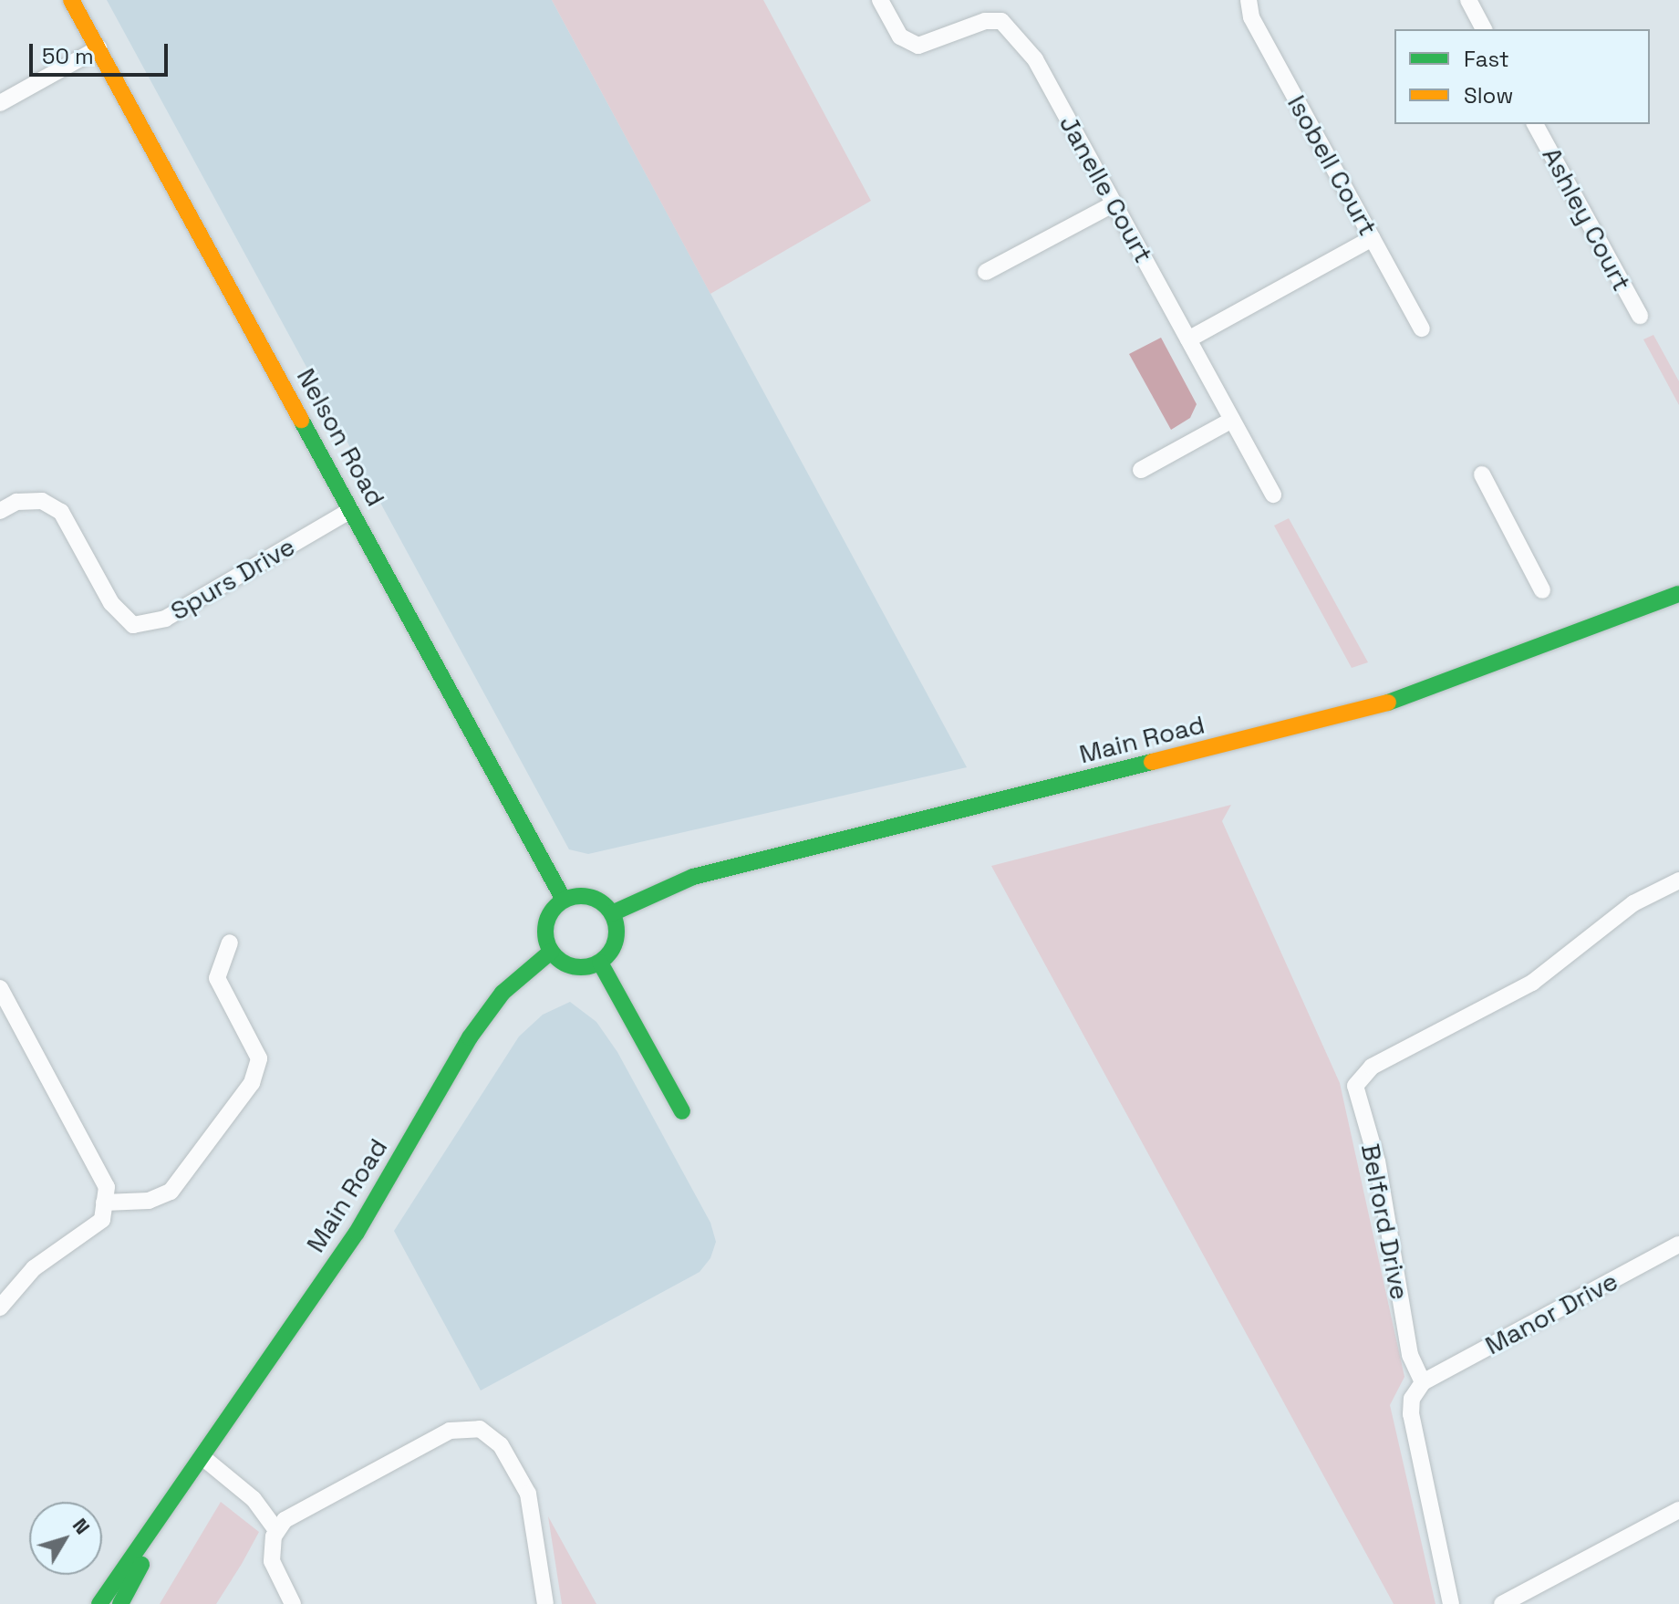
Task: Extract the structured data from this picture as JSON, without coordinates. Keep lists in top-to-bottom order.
{
  "streets": {
    "main road": ["Nelson Road", "Main Road"],
    "street": [
      "Isobell Court",
      "Janelle Court",
      "Ashley Court",
      "Spurs Drive",
      "Belford Drive",
      "Manor Drive"
    ]
  },
  "crossings": [
    ["Nelson Road", "Spurs Drive"],
    ["Nelson Road", "Main Road"],
    ["Belford Drive", "Manor Drive"]
  ],
  "legend": ["Fast", "Slow"],
  "scale_bar": "50 m",
  "north": "top right"
}
